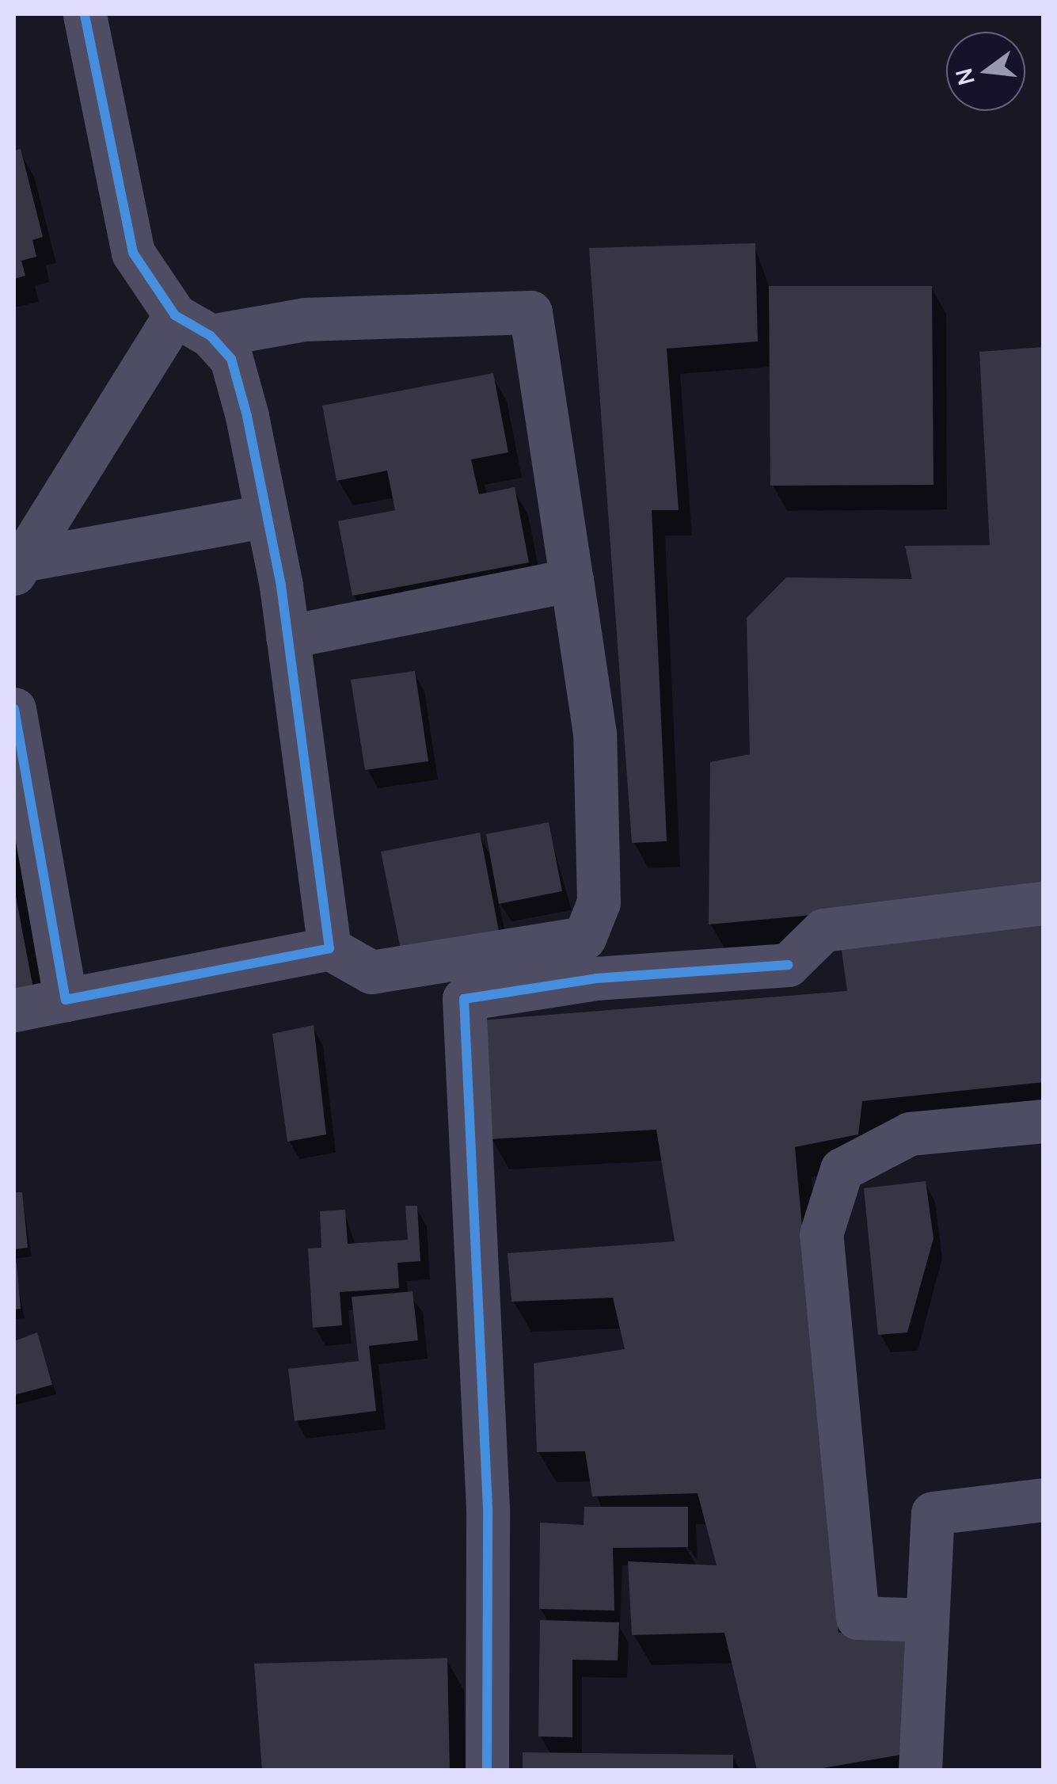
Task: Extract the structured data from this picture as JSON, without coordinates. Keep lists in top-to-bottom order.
{
  "north": "left"
}
